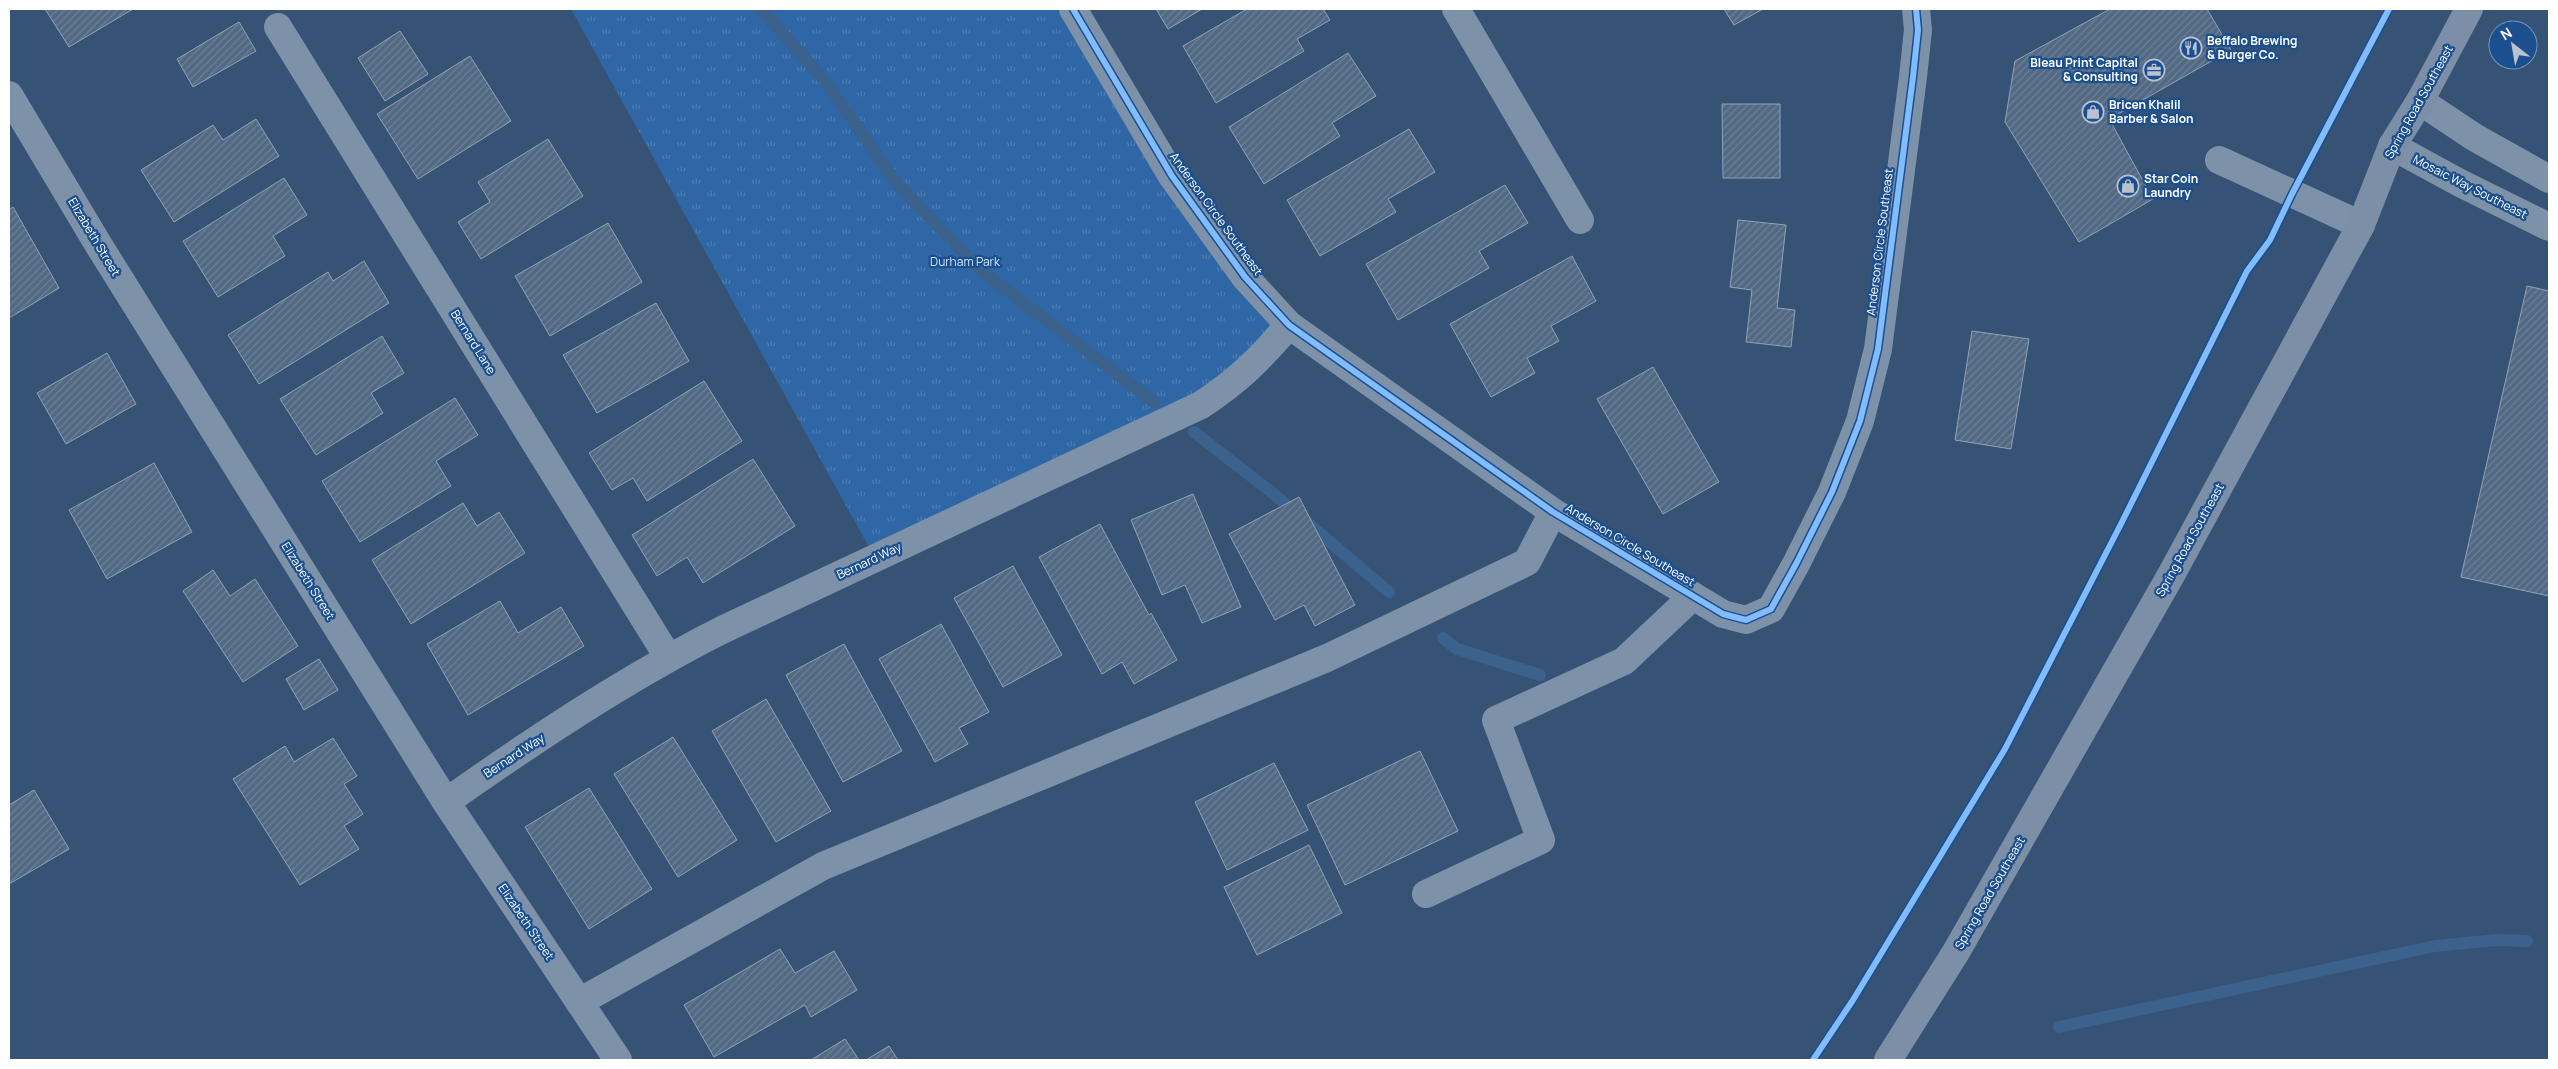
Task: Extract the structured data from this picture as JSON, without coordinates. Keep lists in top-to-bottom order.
{
  "streets": {
    "main road": ["Spring Road Southeast"],
    "street": [
      "Mosaic Way Southeast",
      "Anderson Circle Southeast",
      "Elizabeth Street",
      "Bernard Lane",
      "Bernard Way"
    ]
  },
  "crossings": [
    ["Spring Road Southeast", "Mosaic Way Southeast"],
    ["Anderson Circle Southeast", "Bernard Way"],
    ["Elizabeth Street", "Bernard Way"],
    ["Bernard Lane", "Bernard Way"]
  ],
  "parks": ["Durham Park"],
  "places": {
    "restaurant": ["Beffalo Brewing & Burger Co."],
    "office": ["Bleau Print Capital & Consulting"],
    "shop": ["Bricen Khalil Barber & Salon", "Star Coin Laundry"]
  },
  "north": "top left"
}
